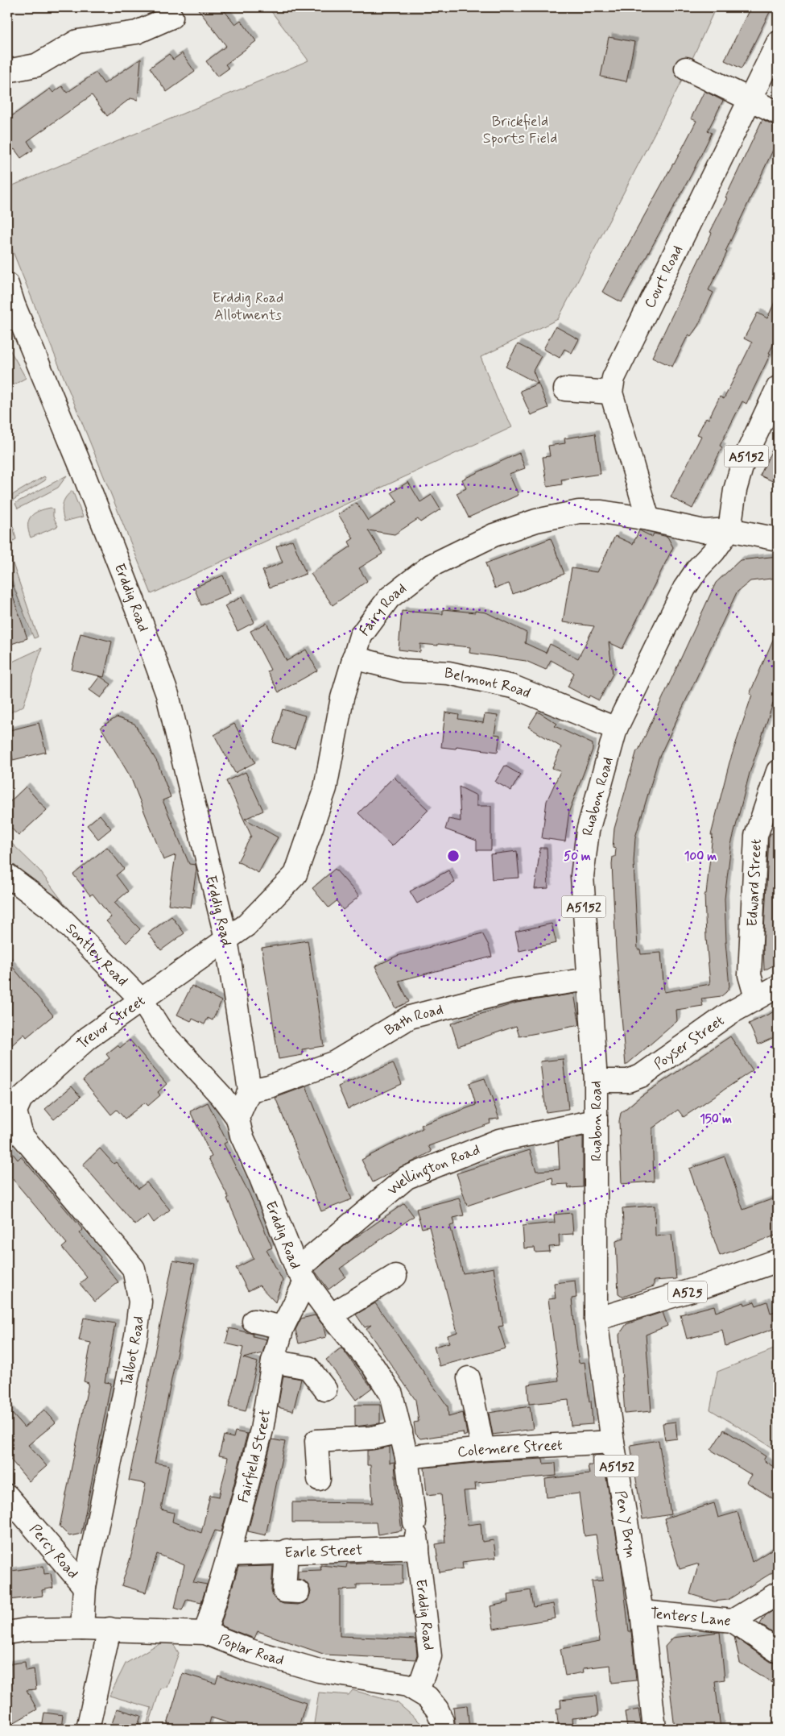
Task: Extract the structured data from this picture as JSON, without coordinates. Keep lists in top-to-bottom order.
{
  "streets": {
    "street": [
      "Court Road",
      "A5152",
      "Erddig Road",
      "Fairy Road",
      "Belmont Road",
      "Ruabon Road",
      "Edward Street",
      "Sontley Road",
      "Bath Road",
      "Trevor Street",
      "Poyser Street",
      "Wellington Road",
      "A525",
      "Talbot Road",
      "Colemere Street",
      "Fairfield Street",
      "Pen Y Bryn",
      "Earle Street",
      "Percy Road",
      "Tenters Lane",
      "Poplar Road"
    ]
  },
  "crossings": [
    ["Erddig Road", "Fairy Road"],
    ["Erddig Road", "Sontley Road"],
    ["Erddig Road", "Bath Road"],
    ["Erddig Road", "Trevor Street"],
    ["Erddig Road", "Wellington Road"],
    ["Erddig Road", "Colemere Street"],
    ["Erddig Road", "Fairfield Street"],
    ["Erddig Road", "Earle Street"],
    ["Erddig Road", "Poplar Road"],
    ["Fairy Road", "Belmont Road"],
    ["Fairy Road", "Ruabon Road"],
    ["Fairy Road", "Trevor Street"],
    ["Belmont Road", "Ruabon Road"],
    ["Ruabon Road", "Bath Road"],
    ["Ruabon Road", "Poyser Street"],
    ["Ruabon Road", "Wellington Road"],
    ["Ruabon Road", "A525"],
    ["Ruabon Road", "Pen Y Bryn"],
    ["Edward Street", "Poyser Street"],
    ["Sontley Road", "Trevor Street"],
    ["Trevor Street", "Talbot Road"],
    ["Wellington Road", "Fairfield Street"],
    ["A525", "Pen Y Bryn"],
    ["Talbot Road", "Percy Road"],
    ["Talbot Road", "Poplar Road"],
    ["Colemere Street", "Pen Y Bryn"],
    ["Fairfield Street", "Earle Street"],
    ["Fairfield Street", "Poplar Road"],
    ["Pen Y Bryn", "Tenters Lane"]
  ],
  "parks": ["Brickfield Sports Field", "Erddig Road Allotments"],
  "rings": ["50 m", "100 m", "150 m"]
}
